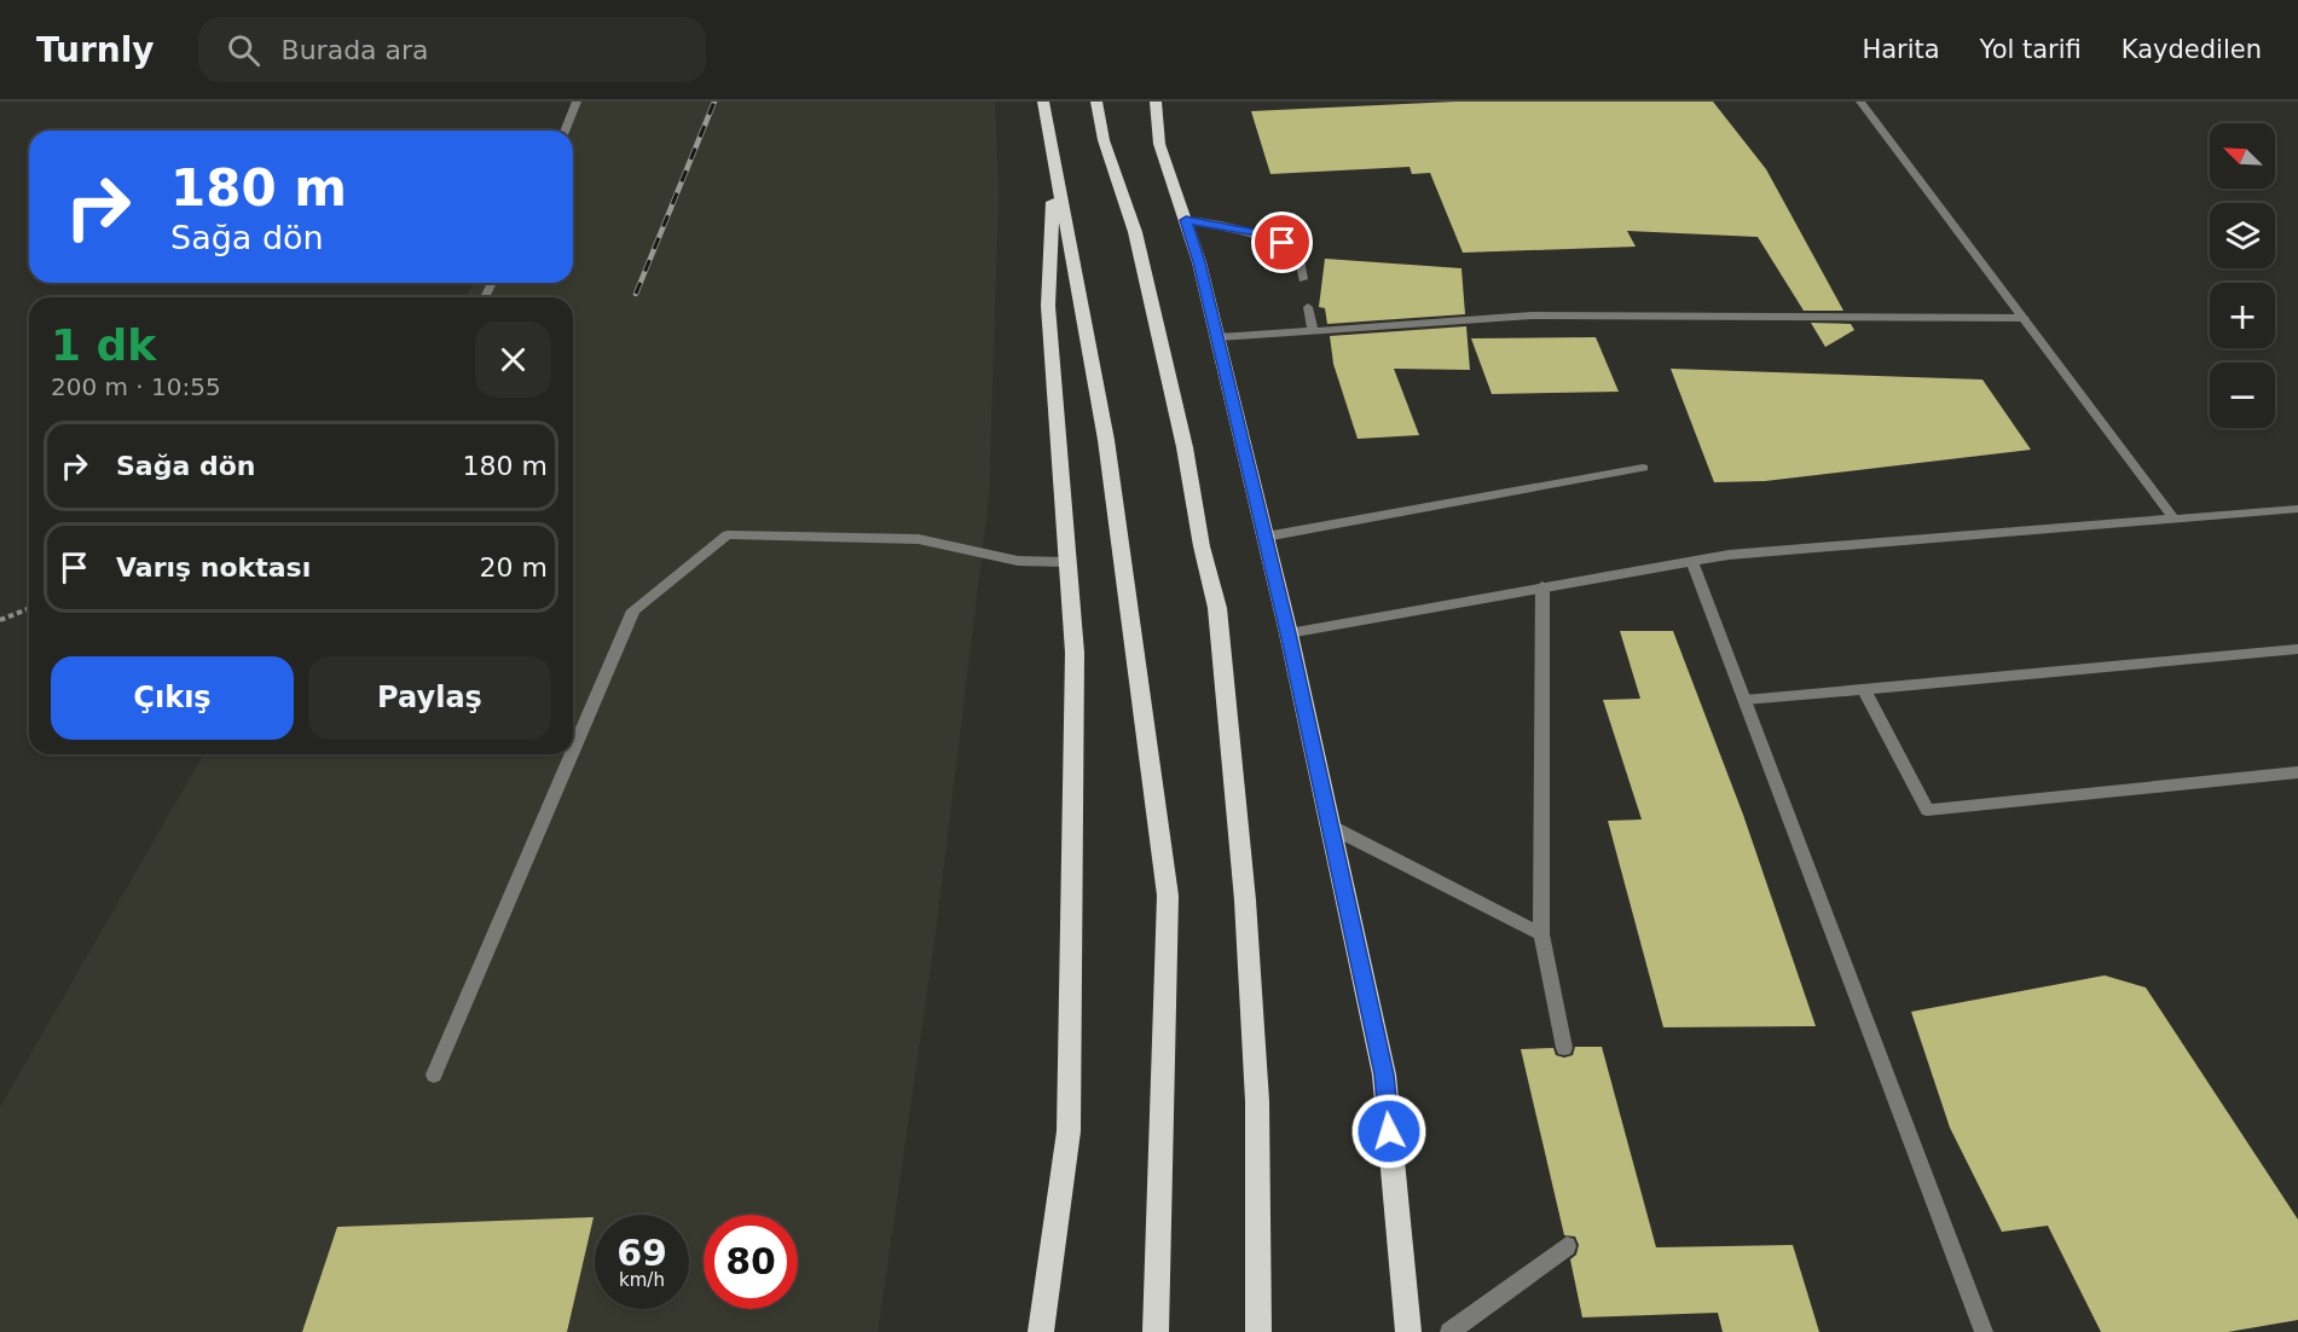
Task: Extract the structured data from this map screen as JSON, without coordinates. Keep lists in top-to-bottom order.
{
  "north": "top left",
  "page": {
    "header": "Turnly",
    "search": "Burada ara",
    "nav": ["Harita", "Yol tarifi", "Kaydedilen"],
    "map_buttons": ["+", "−"],
    "turn": ["180 m", "Sağa dön"],
    "heading": ["1 dk", "200 m · 10:55"],
    "list": [
      {
        "name": "Sağa dön",
        "value": "180 m"
      },
      {
        "name": "Varış noktası",
        "value": "20 m"
      }
    ],
    "buttons": ["Çıkış", "Paylaş"],
    "speed": "69 km/h",
    "limit": "80"
  }
}
